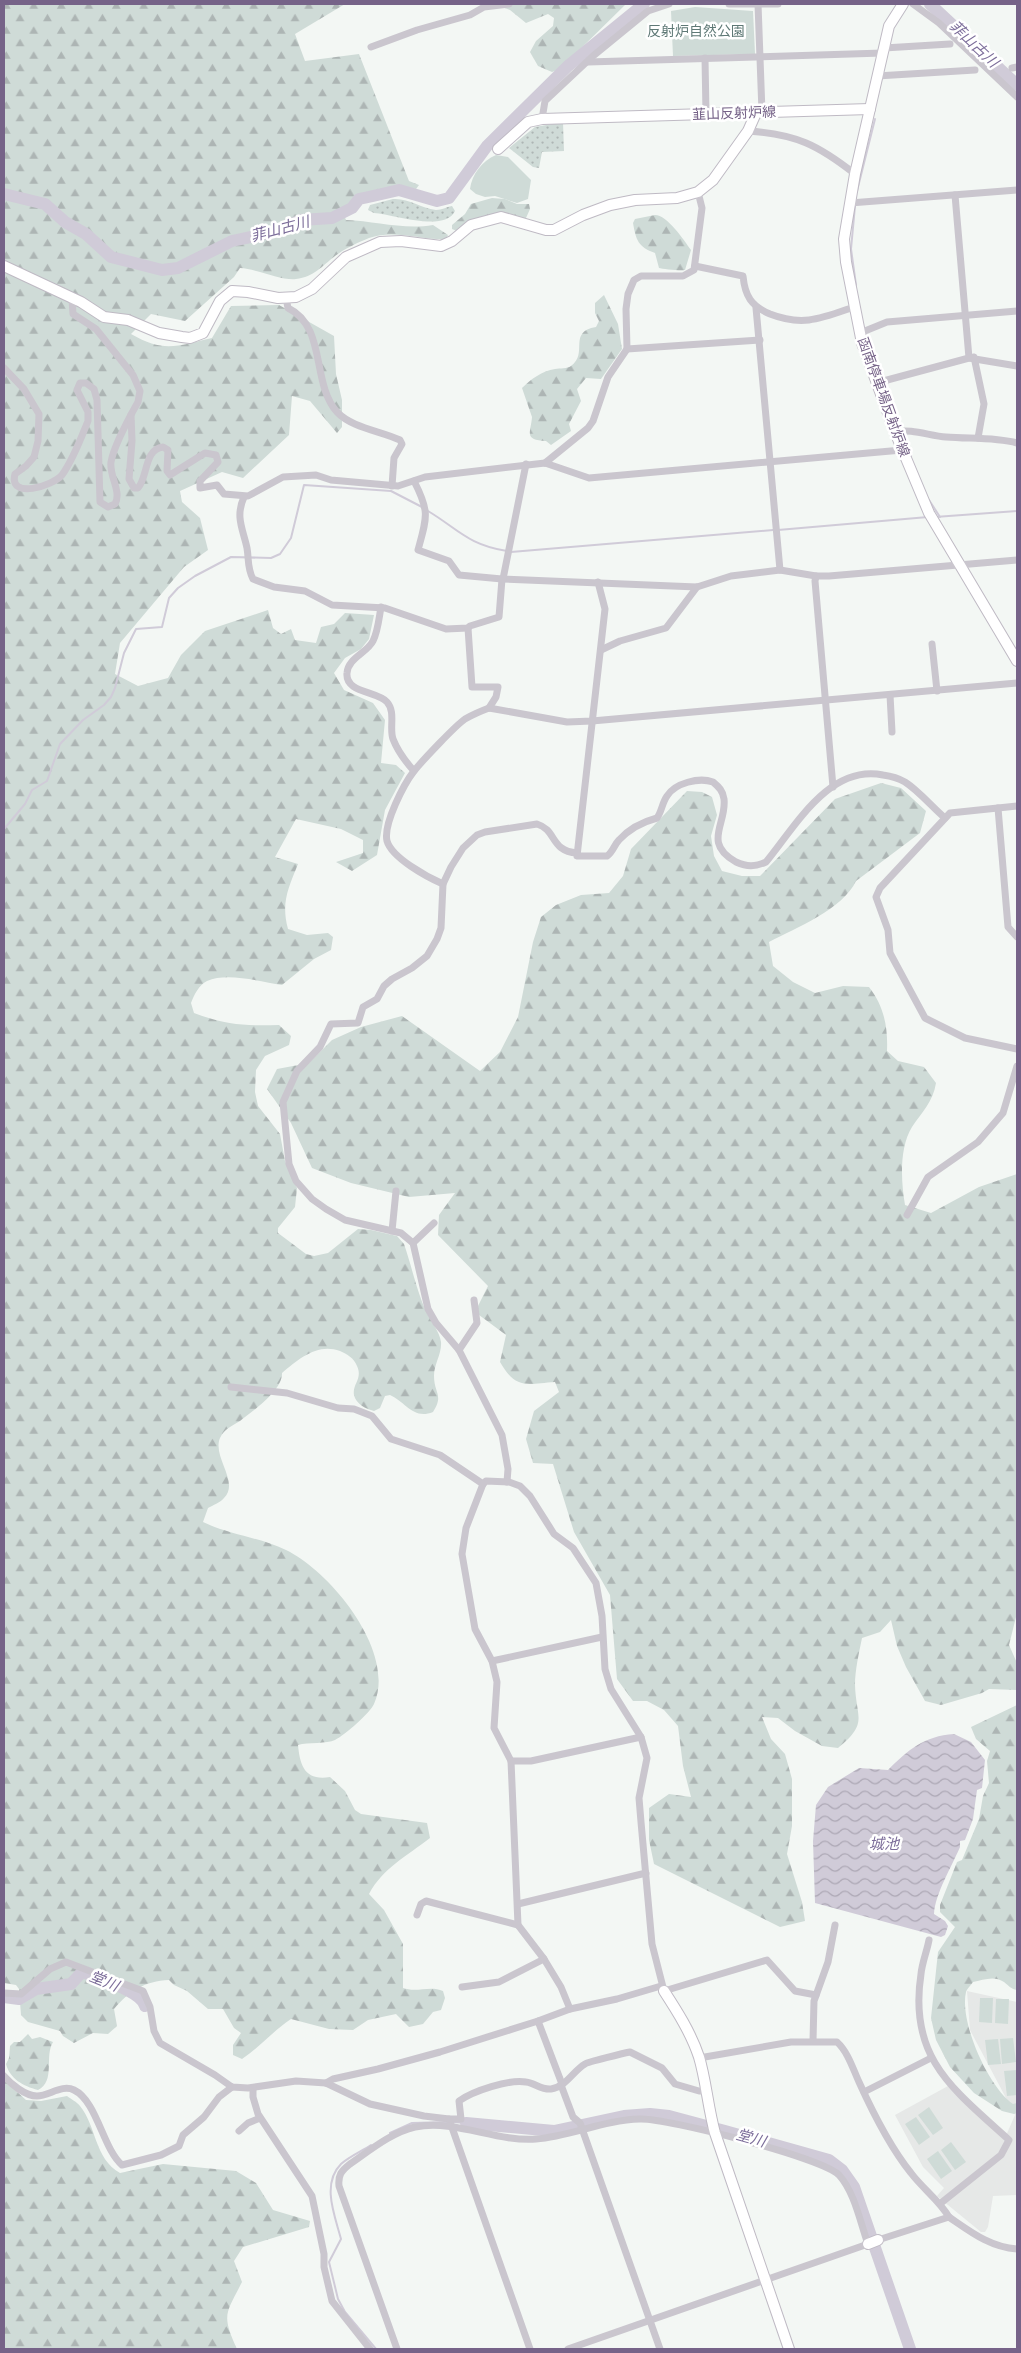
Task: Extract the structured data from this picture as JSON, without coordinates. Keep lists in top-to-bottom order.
{
  "streets": {
    "street": ["韮山反射炉線", "函南停車場反射炉線"]
  },
  "crossings": [
    ["韮山反射炉線", "函南停車場反射炉線"]
  ],
  "water": ["菲山古川", "城池", "堂川"],
  "parks": ["反射炉自然公園"]
}
